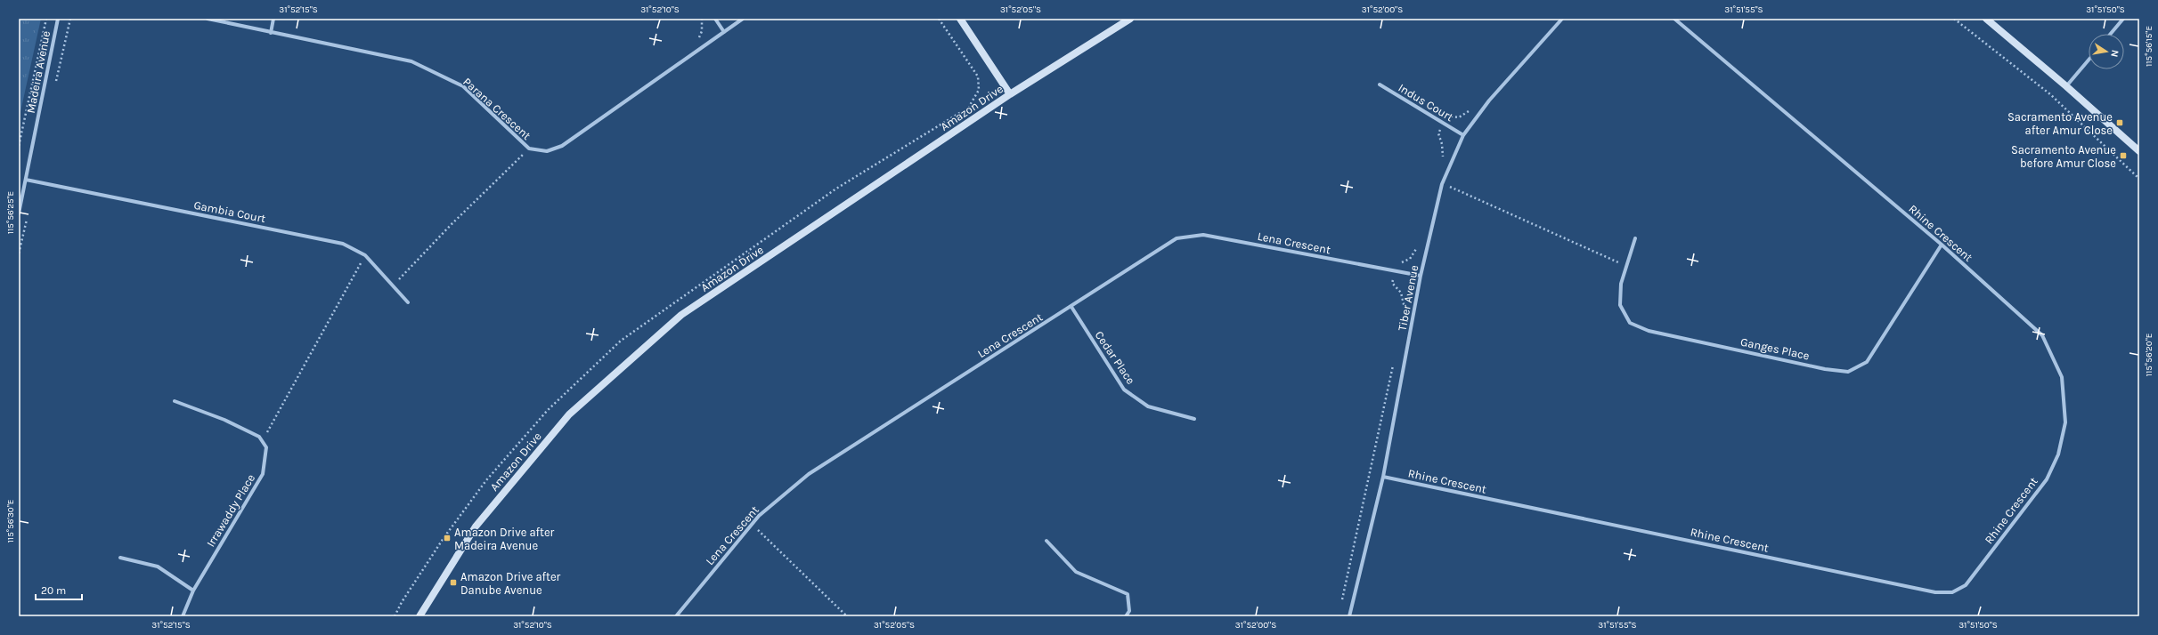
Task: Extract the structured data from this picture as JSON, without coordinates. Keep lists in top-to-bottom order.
{
  "streets": {
    "street": [
      "Madeira Avenue",
      "Indus Court",
      "Amazon Drive",
      "Parana Crescent",
      "Gambia Court",
      "Rhine Crescent",
      "Lena Crescent",
      "Tiber Avenue",
      "Ganges Place",
      "Cedar Place",
      "Irrawaddy Place"
    ]
  },
  "crossings": [
    ["Madeira Avenue", "Gambia Court"],
    ["Indus Court", "Tiber Avenue"],
    ["Rhine Crescent", "Tiber Avenue"],
    ["Rhine Crescent", "Ganges Place"],
    ["Lena Crescent", "Tiber Avenue"],
    ["Lena Crescent", "Cedar Place"]
  ],
  "places": {
    "transit": [
      "Sacramento Avenue after Amur Close",
      "Sacramento Avenue before Amur Close",
      "Amazon Drive after Madeira Avenue",
      "Amazon Drive after Danube Avenue"
    ]
  },
  "scale_bar": "20 m",
  "north": "right",
  "coordinates": [
    "31°52'15\"S",
    "31°52'10\"S",
    "31°52'05\"S",
    "31°52'00\"S",
    "31°51'55\"S",
    "31°51'50\"S",
    "115°56'15\"E",
    "115°56'25\"E",
    "115°56'20\"E",
    "115°56'30\"E"
  ]
}
